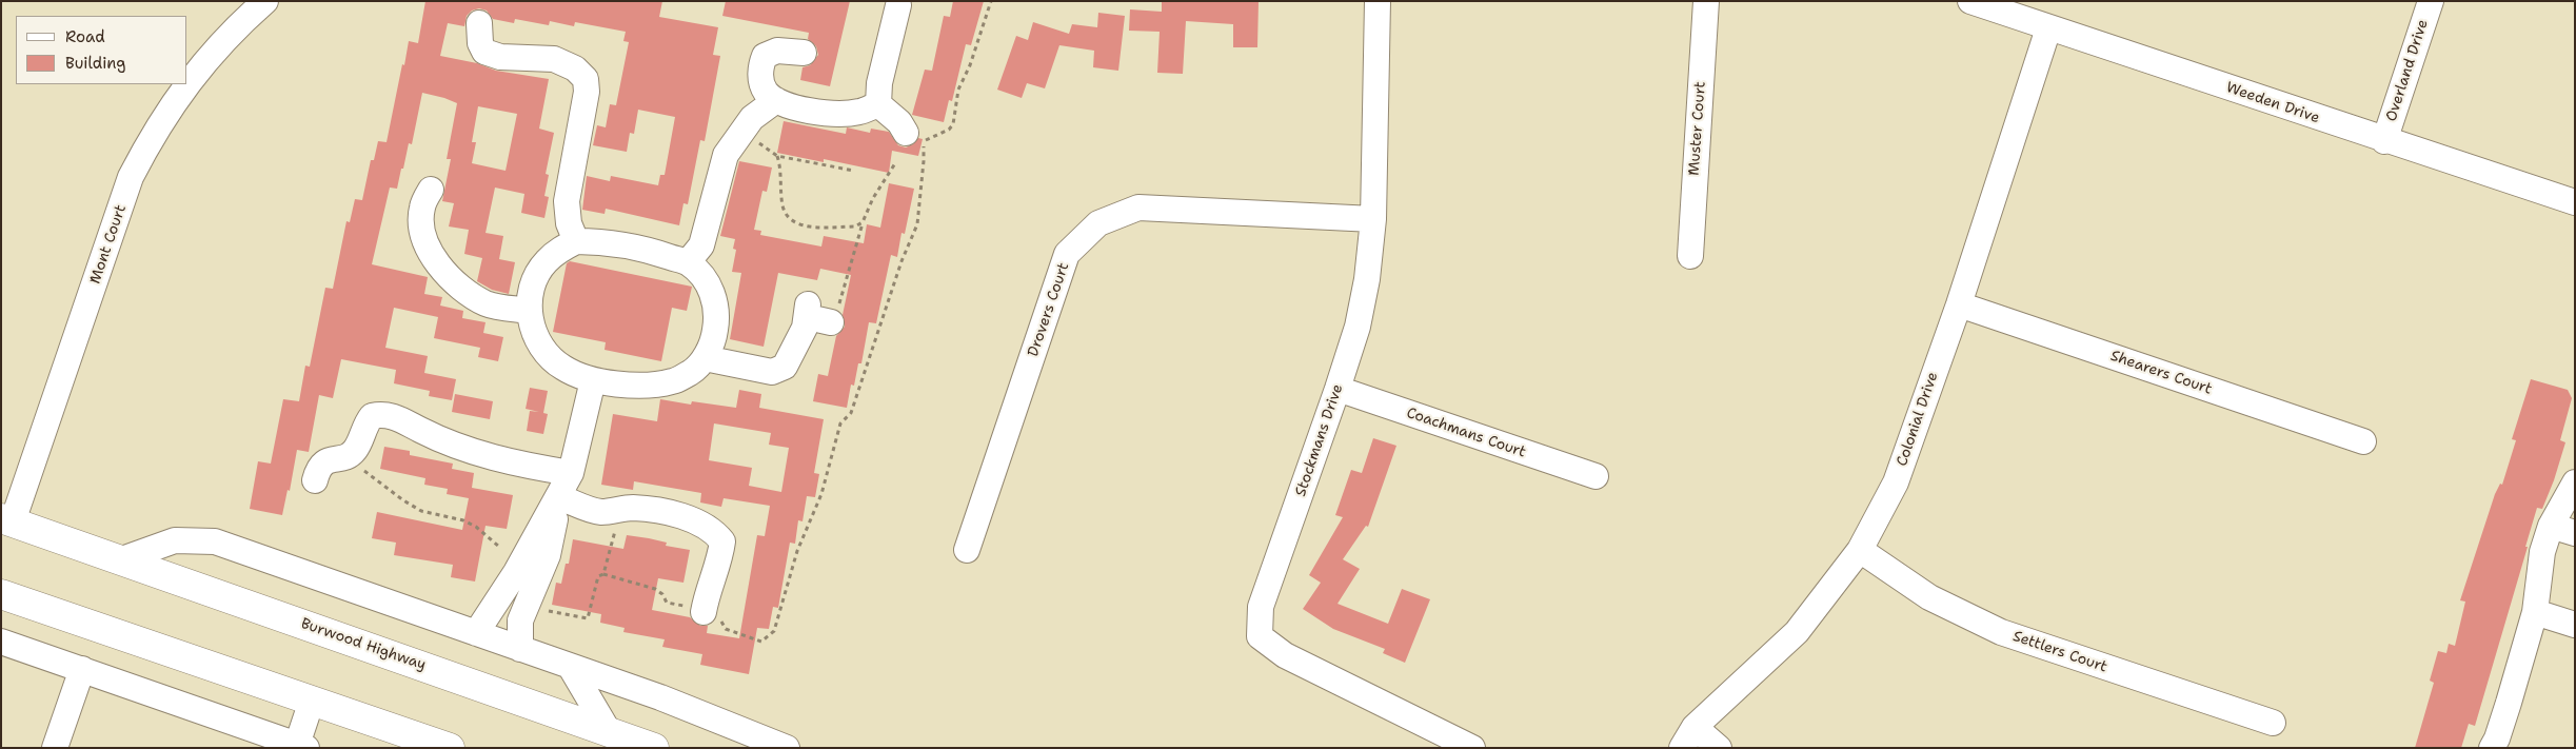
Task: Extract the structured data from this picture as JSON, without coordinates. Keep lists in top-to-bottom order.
{
  "streets": {
    "highway": ["Burwood Highway"],
    "street": [
      "Overland Drive",
      "Weeden Drive",
      "Muster Court",
      "Mont Court",
      "Drovers Court",
      "Shearers Court",
      "Colonial Drive",
      "Coachmans Court",
      "Stockmans Drive",
      "Settlers Court"
    ]
  },
  "crossings": [
    ["Overland Drive", "Weeden Drive"],
    ["Weeden Drive", "Colonial Drive"],
    ["Mont Court", "Burwood Highway"],
    ["Drovers Court", "Stockmans Drive"],
    ["Shearers Court", "Colonial Drive"],
    ["Colonial Drive", "Settlers Court"],
    ["Coachmans Court", "Stockmans Drive"]
  ],
  "legend": ["Road", "Building"]
}
